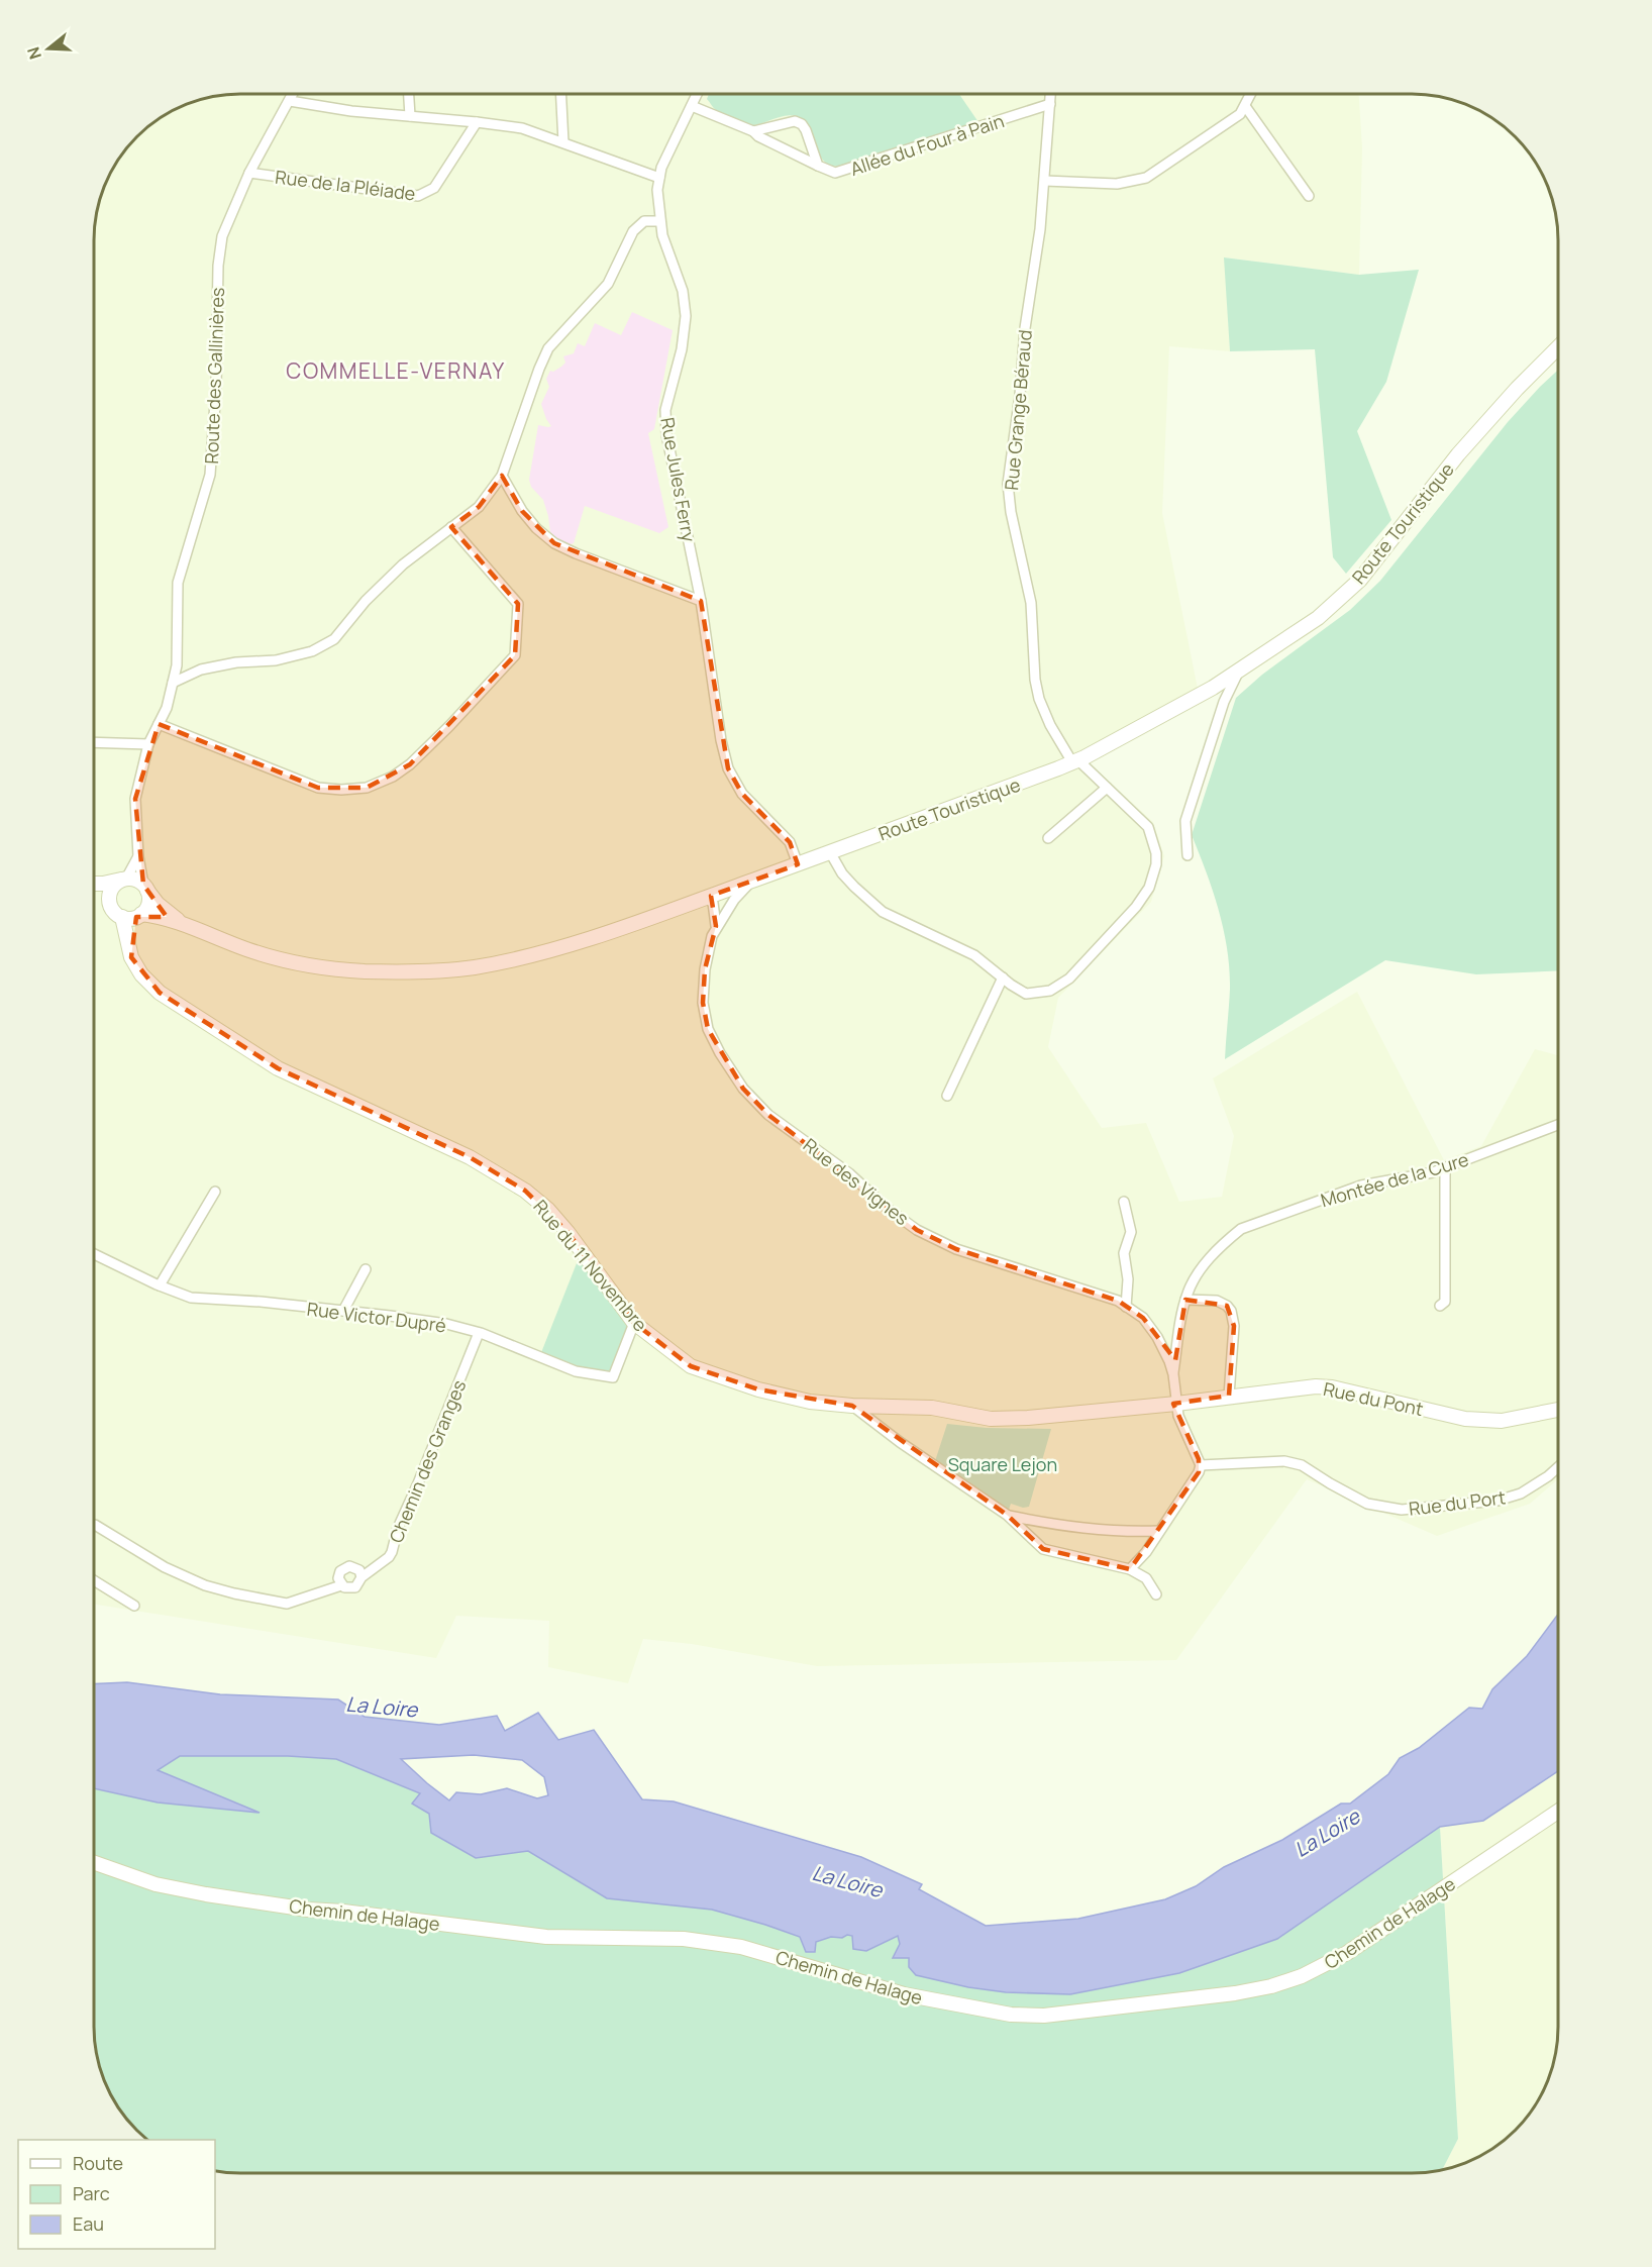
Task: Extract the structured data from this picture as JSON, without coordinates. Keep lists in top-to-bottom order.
{
  "streets": {
    "street": [
      "Allée du Four à Pain",
      "Rue de la Pléiade",
      "Route des Gallinières",
      "Rue Grange Béraud",
      "Rue Jules Ferry",
      "Route Touristique",
      "Montée de la Cure",
      "Rue des Vignes",
      "Rue du 11 Novembre",
      "Rue Victor Dupré",
      "Rue du Pont",
      "Chemin des Granges",
      "Rue du Port",
      "Chemin de Halage"
    ]
  },
  "crossings": [
    ["Allée du Four à Pain", "Rue Grange Béraud"],
    ["Rue de la Pléiade", "Route des Gallinières"],
    ["Route des Gallinières", "Route Touristique"],
    ["Route des Gallinières", "Rue du 11 Novembre"],
    ["Rue Grange Béraud", "Route Touristique"],
    ["Rue Jules Ferry", "Route Touristique"],
    ["Route Touristique", "Rue des Vignes"],
    ["Route Touristique", "Rue du 11 Novembre"],
    ["Montée de la Cure", "Rue des Vignes"],
    ["Rue des Vignes", "Rue du 11 Novembre"],
    ["Rue des Vignes", "Rue du Pont"],
    ["Rue des Vignes", "Rue du Port"],
    ["Rue du 11 Novembre", "Rue Victor Dupré"],
    ["Rue du 11 Novembre", "Rue du Pont"],
    ["Rue Victor Dupré", "Chemin des Granges"]
  ],
  "districts": ["COMMELLE-VERNAY"],
  "water": ["La Loire"],
  "parks": ["Square Lejon"],
  "legend": ["Route", "Parc", "Eau"],
  "north": "left"
}
